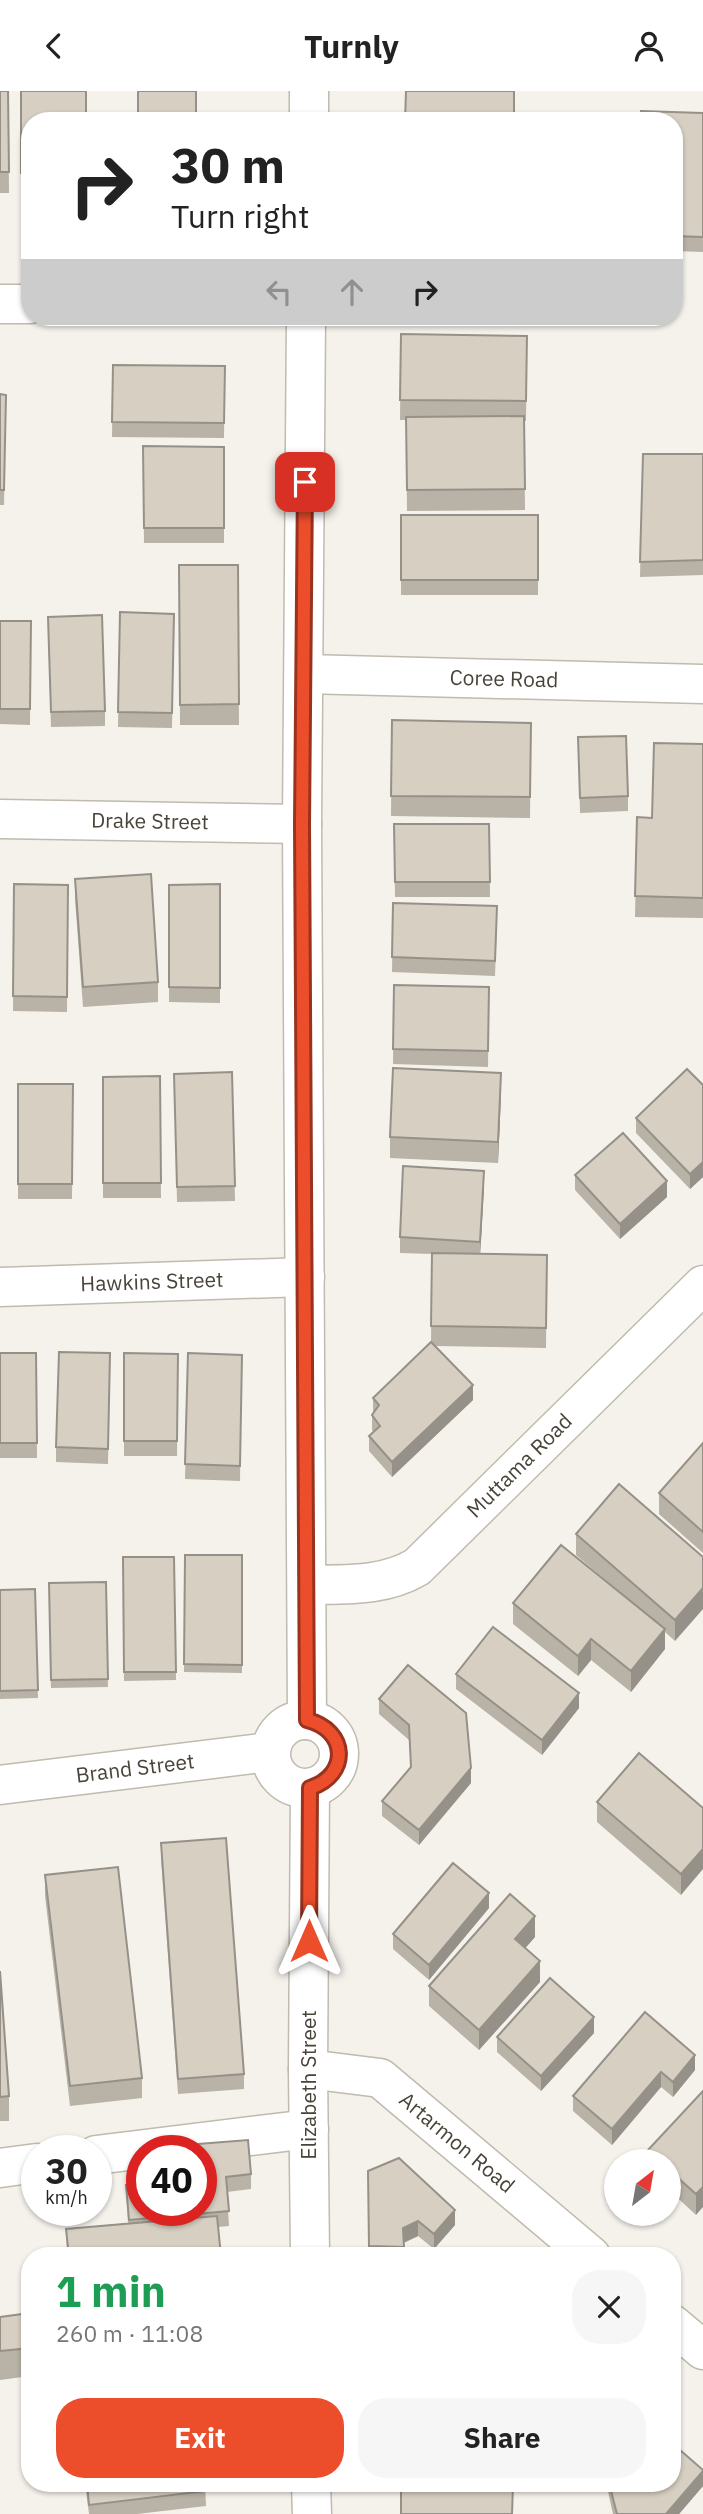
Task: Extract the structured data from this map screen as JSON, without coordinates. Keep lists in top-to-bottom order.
{
  "streets": {
    "street": [
      "Coree Road",
      "Drake Street",
      "Hawkins Street",
      "Muttama Road",
      "Brand Street",
      "Elizabeth Street",
      "Artarmon Road"
    ]
  },
  "crossings": [
    ["Brand Street", "Elizabeth Street"],
    ["Elizabeth Street", "Artarmon Road"]
  ],
  "north": "top right",
  "page": {
    "header": "Turnly",
    "turn": ["30 m", "Turn right"],
    "speed": "30 km/h",
    "limit": "40",
    "heading": ["1 min", "260 m · 11:08"],
    "buttons": ["Exit", "Share"]
  }
}
